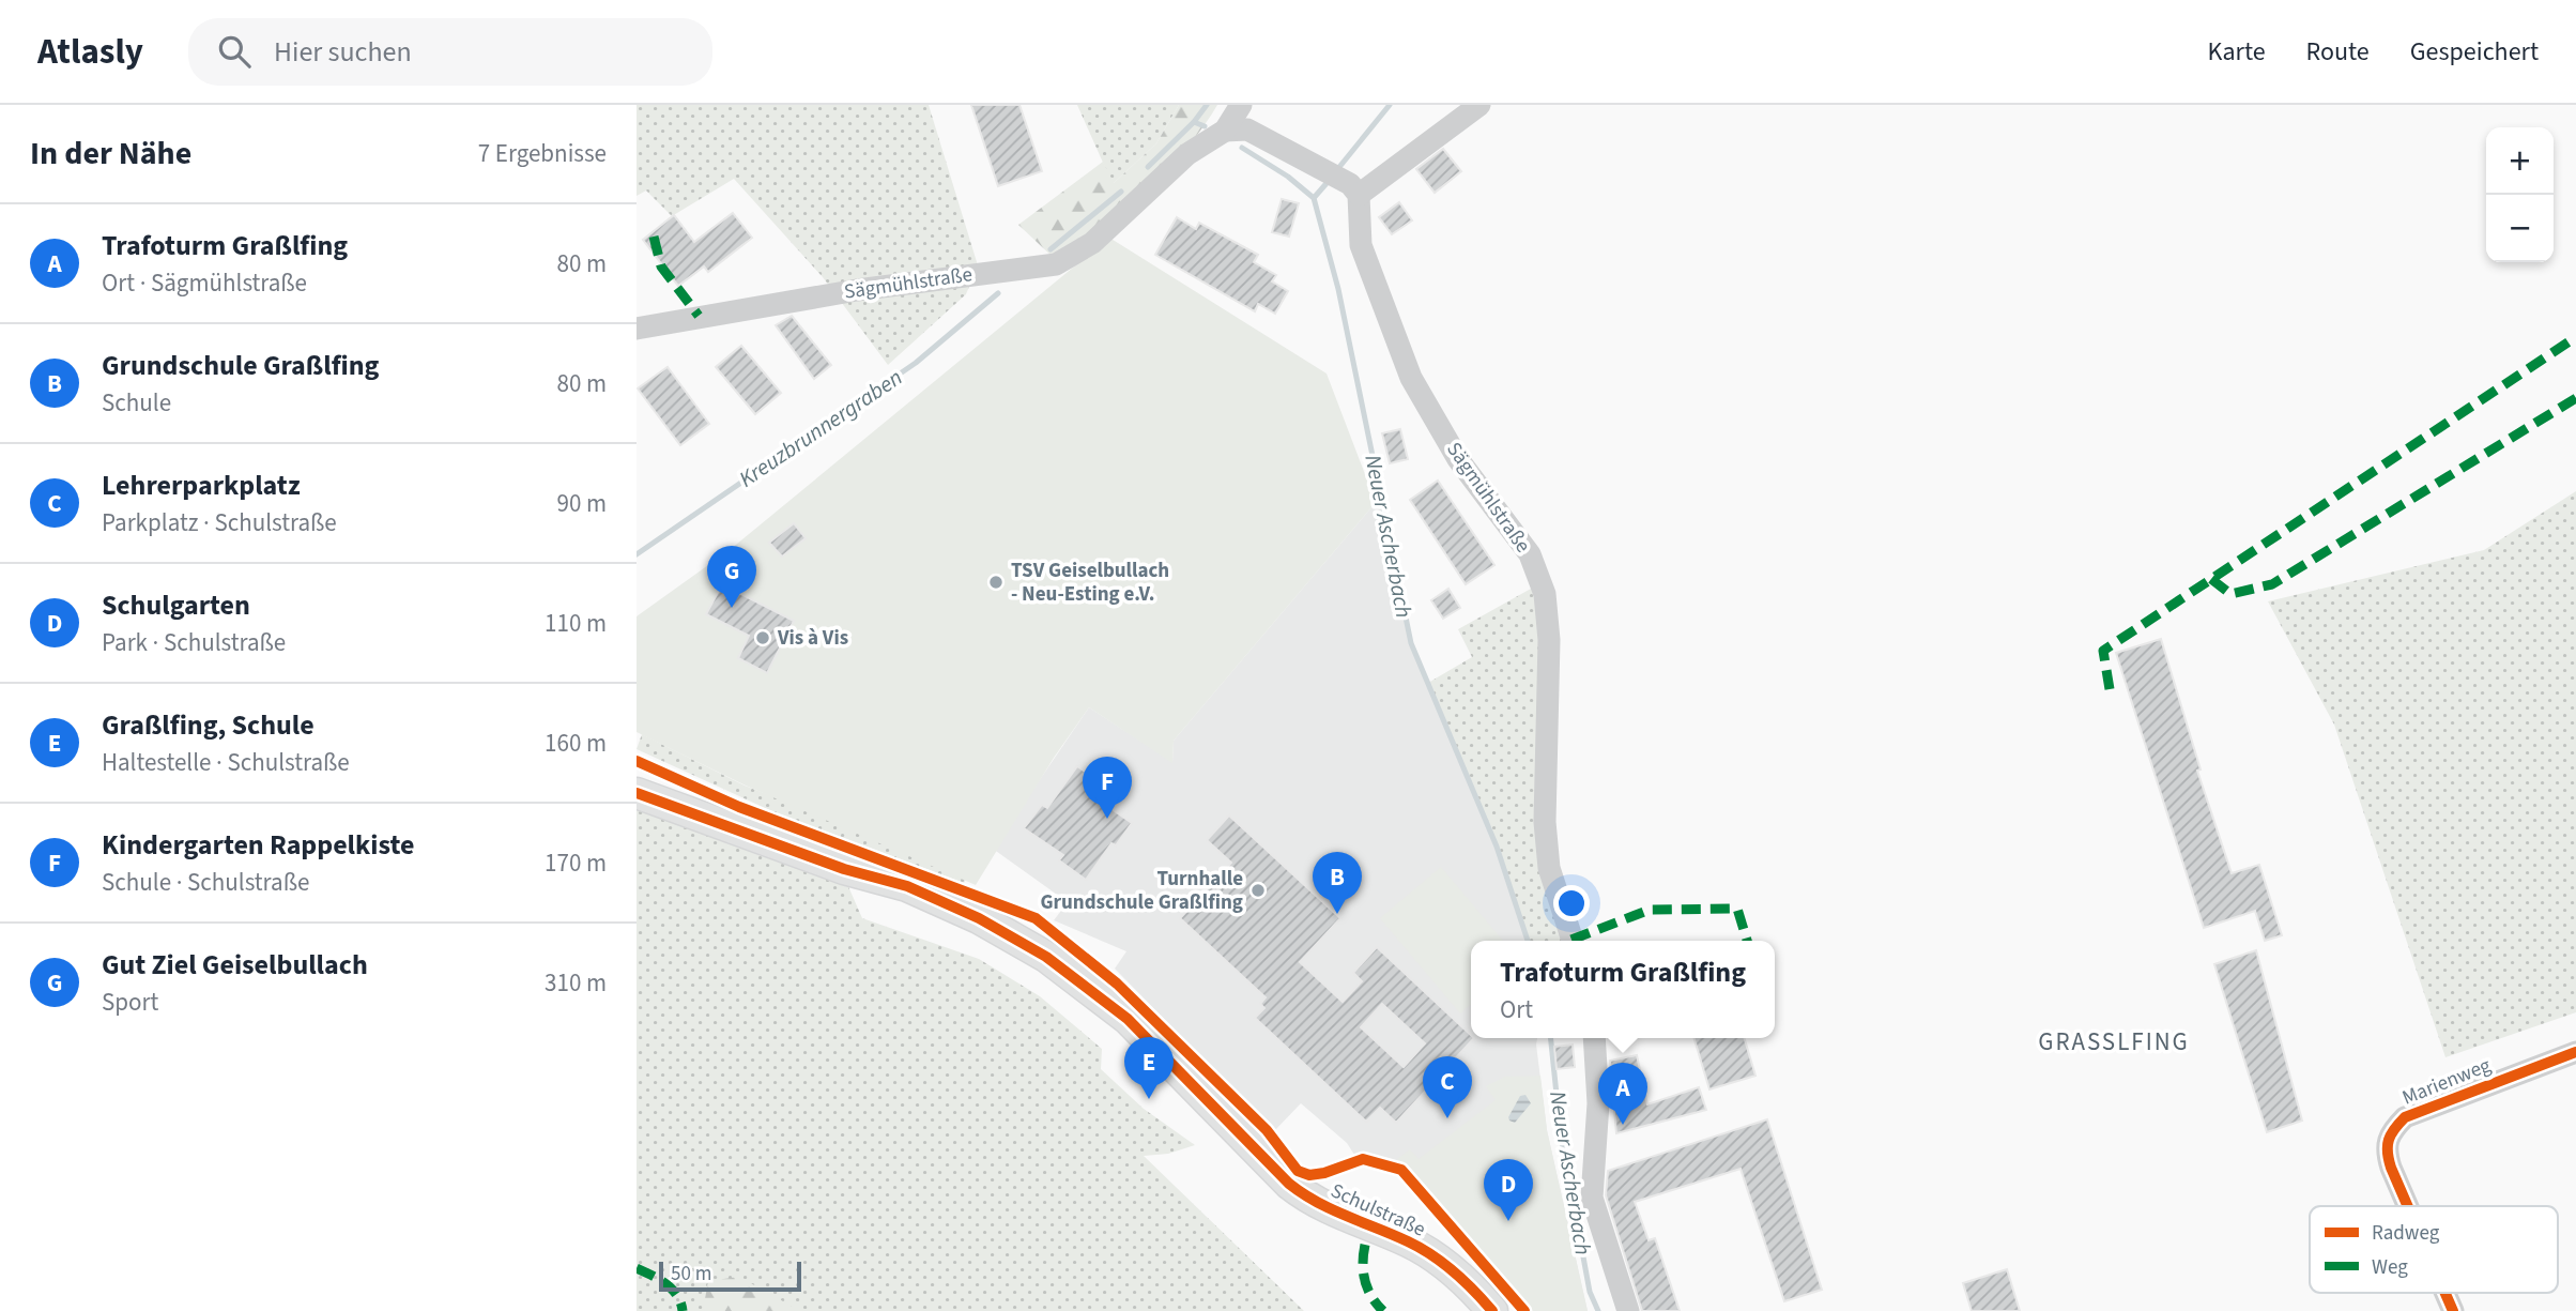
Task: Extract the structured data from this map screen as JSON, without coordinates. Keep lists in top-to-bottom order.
{
  "streets": {
    "street": ["Sägmühlstraße", "Marienweg", "Schulstraße"]
  },
  "districts": ["GRASSLFING"],
  "water": ["Kreuzbrunnergraben", "Neuer Ascherbach"],
  "places": ["TSV Geiselbullach - Neu-Esting e.V.", "Vis à Vis", "Turnhalle Grundschule Graßlfing"],
  "legend": ["Radweg", "Weg"],
  "scale_bar": "50 m",
  "page": {
    "header": "Atlasly",
    "search": "Hier suchen",
    "nav": ["Karte", "Route", "Gespeichert"],
    "heading": ["In der Nähe", "7 Ergebnisse"],
    "map_buttons": ["+", "−"],
    "list": [
      {
        "mark": "A",
        "name": "Trafoturm Graßlfing",
        "note": "Ort · Sägmühlstraße",
        "value": "80 m"
      },
      {
        "mark": "B",
        "name": "Grundschule Graßlfing",
        "note": "Schule",
        "value": "80 m"
      },
      {
        "mark": "C",
        "name": "Lehrerparkplatz",
        "note": "Parkplatz · Schulstraße",
        "value": "90 m"
      },
      {
        "mark": "D",
        "name": "Schulgarten",
        "note": "Park · Schulstraße",
        "value": "110 m"
      },
      {
        "mark": "E",
        "name": "Graßlfing, Schule",
        "note": "Haltestelle · Schulstraße",
        "value": "160 m"
      },
      {
        "mark": "F",
        "name": "Kindergarten Rappelkiste",
        "note": "Schule · Schulstraße",
        "value": "170 m"
      },
      {
        "mark": "G",
        "name": "Gut Ziel Geiselbullach",
        "note": "Sport",
        "value": "310 m"
      }
    ],
    "pins": [
      "G",
      "F",
      "B",
      "E",
      "C",
      "A",
      "D"
    ],
    "popup": ["Trafoturm Graßlfing", "Ort"],
    "scale": "50 m"
  }
}
